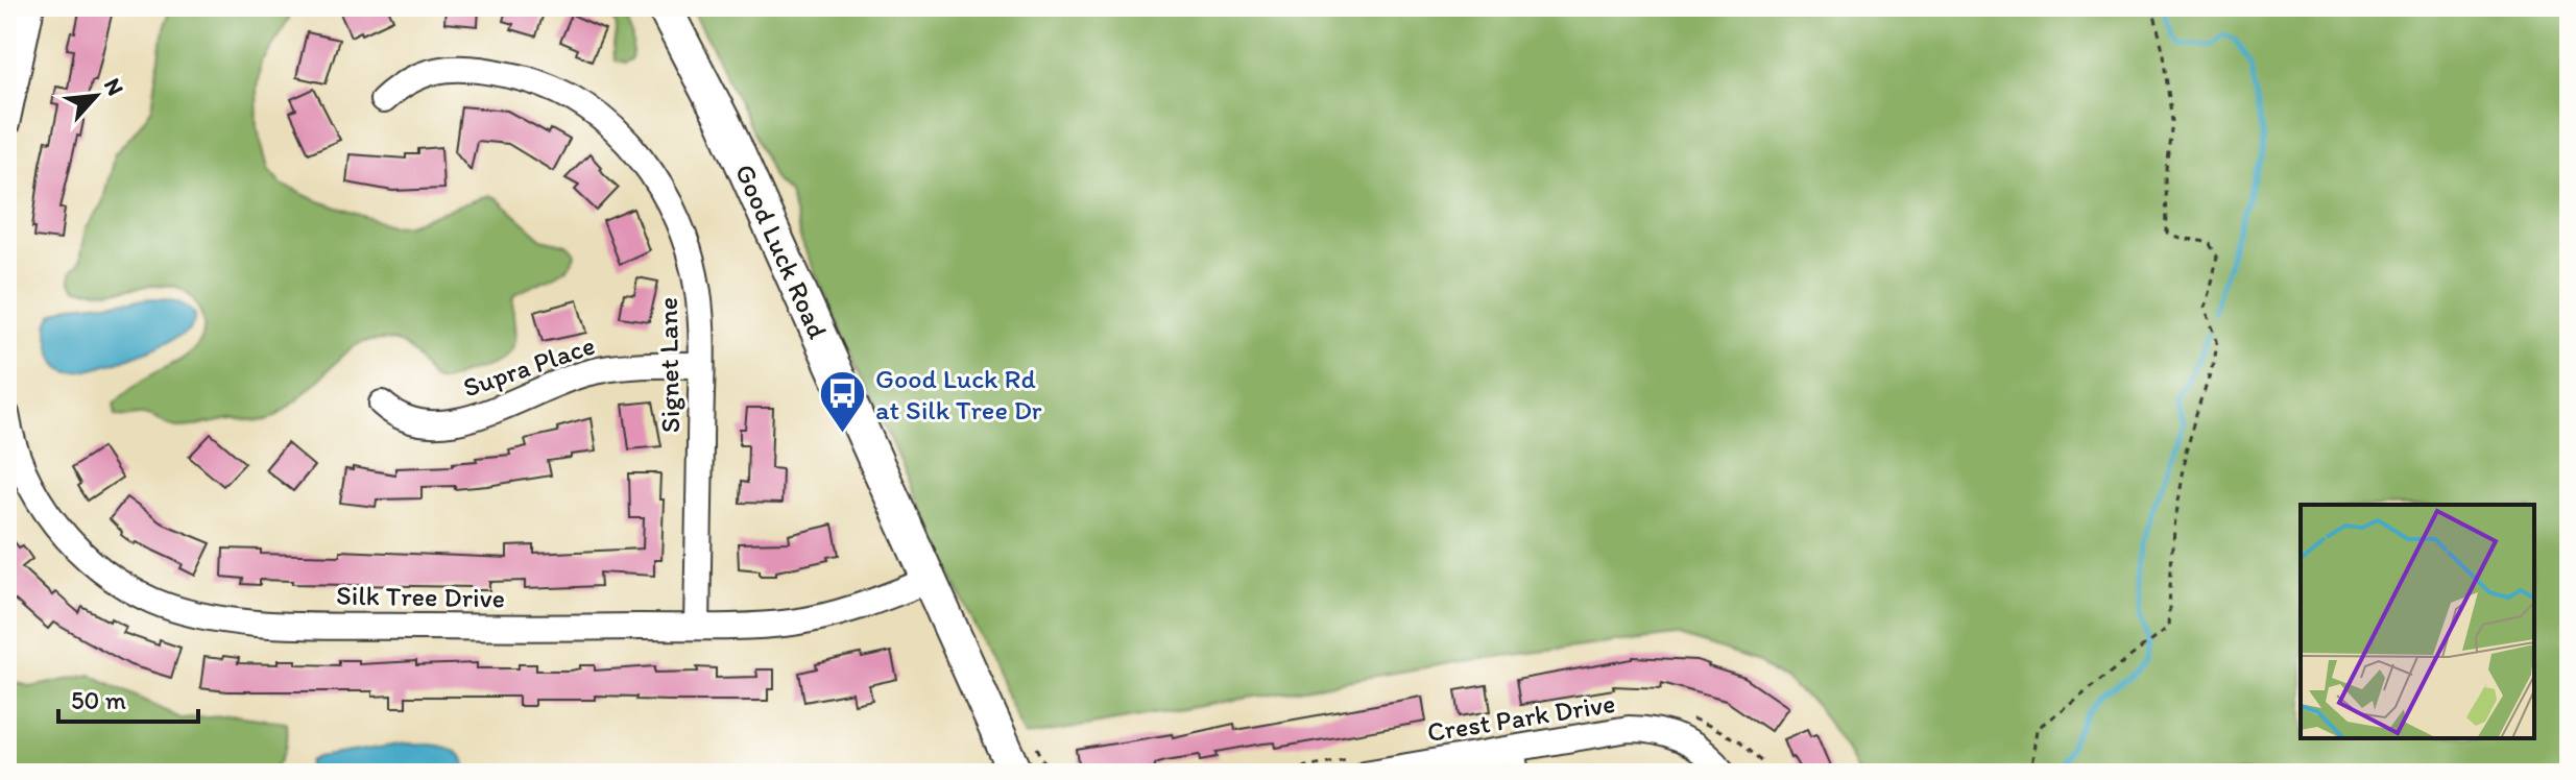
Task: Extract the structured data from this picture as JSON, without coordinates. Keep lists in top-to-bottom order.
{
  "streets": {
    "main road": ["Good Luck Road"],
    "street": [
      "Signet Lane",
      "Supra Place",
      "Silk Tree Drive",
      "Crest Park Drive"
    ]
  },
  "crossings": [
    ["Good Luck Road", "Silk Tree Drive"],
    ["Signet Lane", "Supra Place"],
    ["Signet Lane", "Silk Tree Drive"]
  ],
  "places": {
    "bus stop": ["Good Luck Rd at Silk Tree Dr"]
  },
  "scale_bar": "50 m",
  "north": "top right"
}
